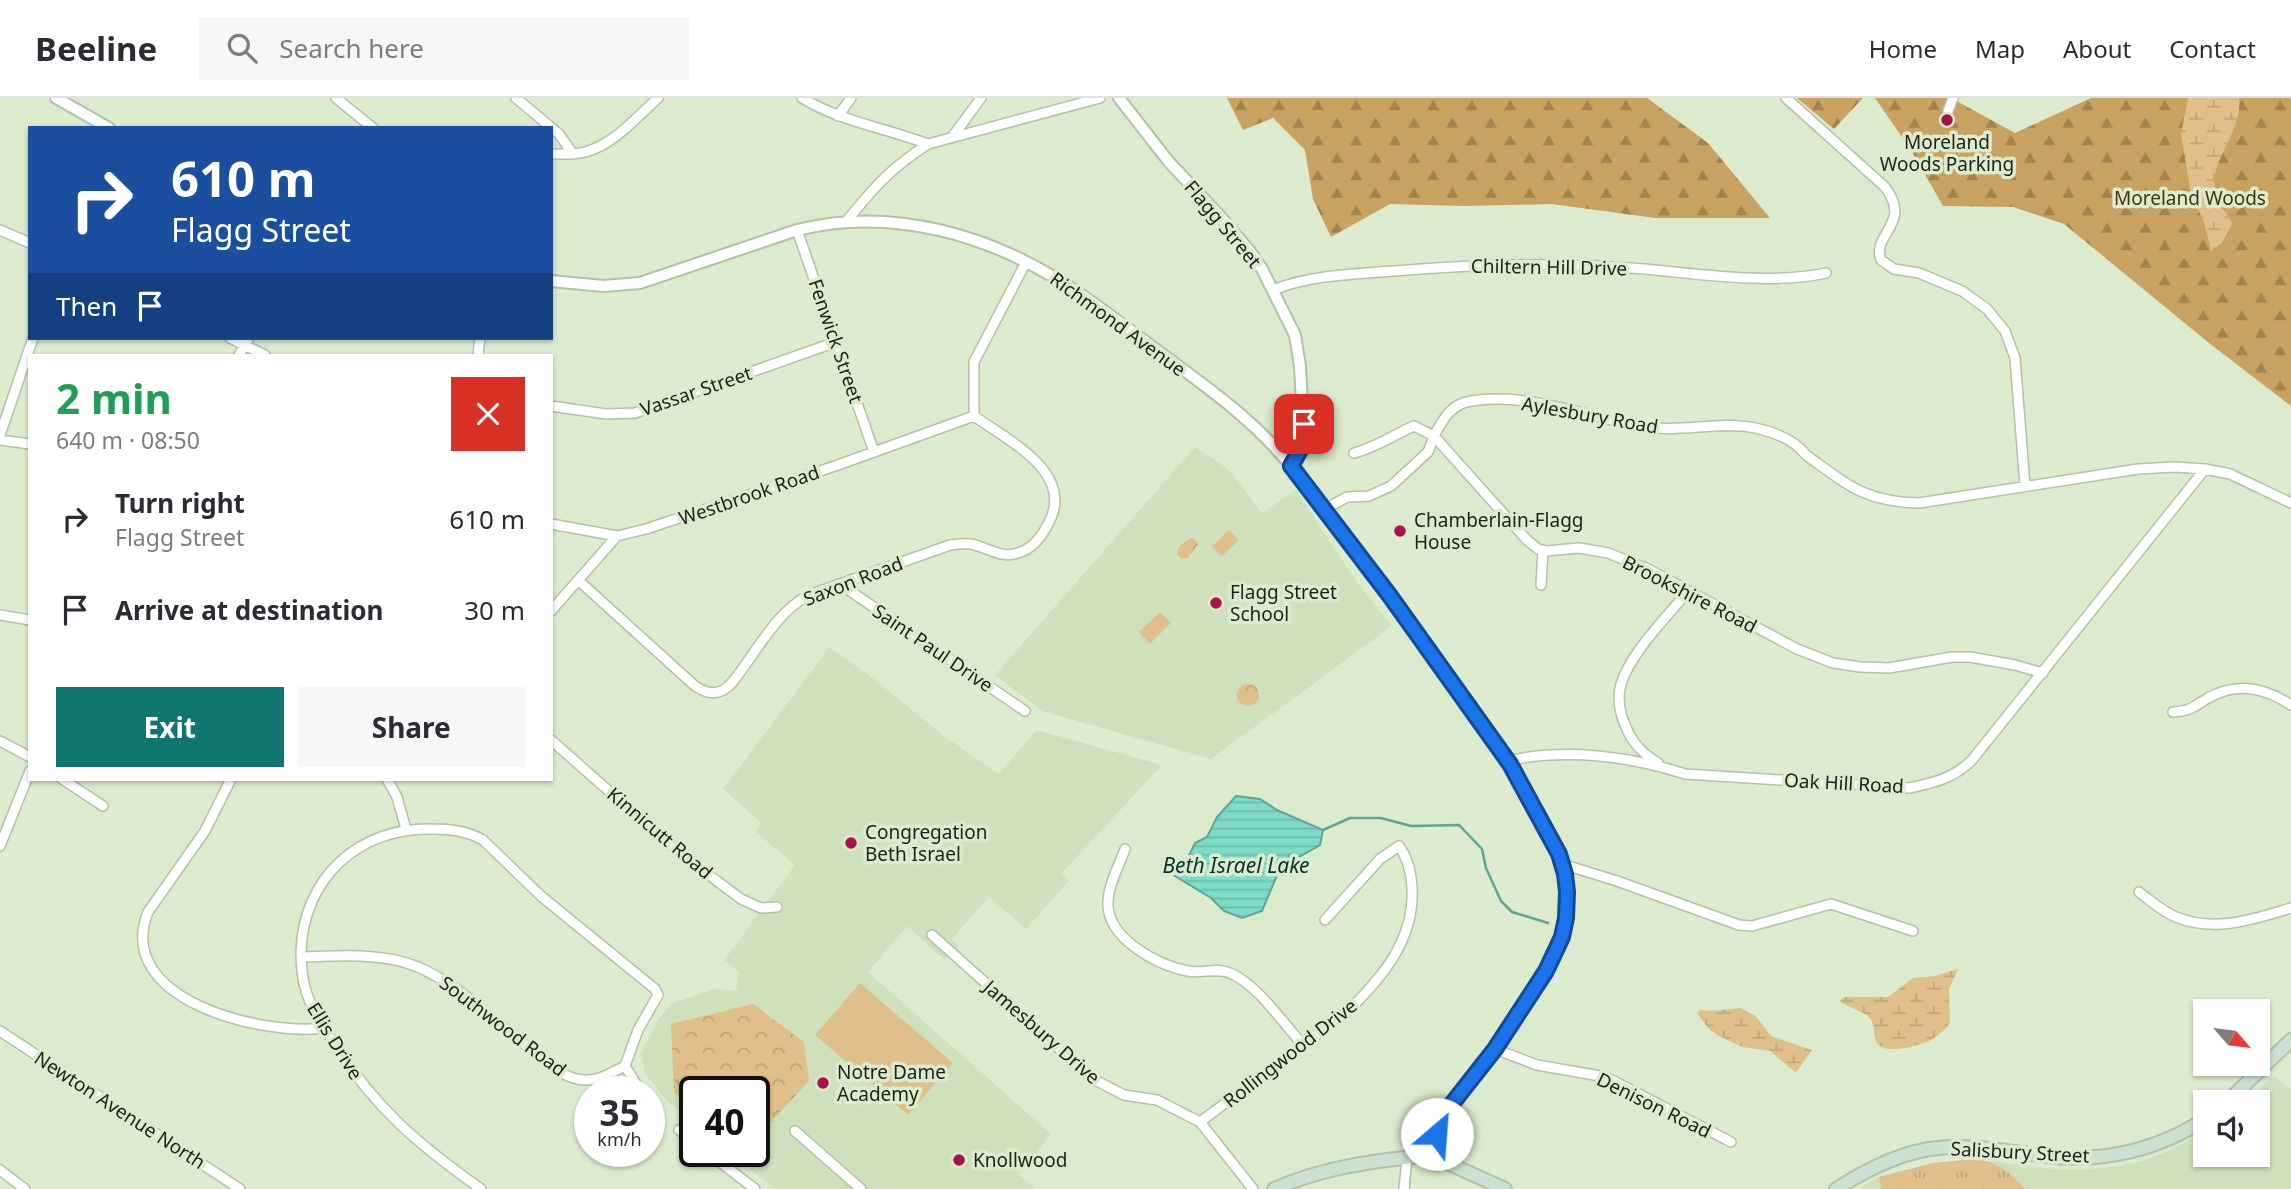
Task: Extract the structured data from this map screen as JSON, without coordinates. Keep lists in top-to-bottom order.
{
  "streets": {
    "main road": ["Salisbury Street"],
    "street": [
      "Flagg Street",
      "Chiltern Hill Drive",
      "Richmond Avenue",
      "Fenwick Street",
      "Vassar Street",
      "Aylesbury Road",
      "Westbrook Road",
      "Saxon Road",
      "Brookshire Road",
      "Saint Paul Drive",
      "Oak Hill Road",
      "Kinnicutt Road",
      "Southwood Road",
      "Jamesbury Drive",
      "Ellis Drive",
      "Rollingwood Drive",
      "Denison Road",
      "Newton Avenue North"
    ]
  },
  "crossings": [
    ["Flagg Street", "Chiltern Hill Drive"],
    ["Flagg Street", "Richmond Avenue"],
    ["Richmond Avenue", "Fenwick Street"],
    ["Fenwick Street", "Vassar Street"],
    ["Fenwick Street", "Westbrook Road"],
    ["Aylesbury Road", "Oak Hill Road"],
    ["Westbrook Road", "Saxon Road"],
    ["Saxon Road", "Saint Paul Drive"],
    ["Brookshire Road", "Oak Hill Road"],
    ["Southwood Road", "Ellis Drive"],
    ["Jamesbury Drive", "Rollingwood Drive"]
  ],
  "water": ["Beth Israel Lake"],
  "parks": ["Moreland Woods"],
  "places": [
    "Moreland Woods Parking",
    "Chamberlain-Flagg House",
    "Flagg Street School",
    "Congregation Beth Israel",
    "Notre Dame Academy",
    "Knollwood"
  ],
  "north": "bottom right",
  "page": {
    "header": "Beeline",
    "search": "Search here",
    "nav": [
      "Home",
      "Map",
      "About",
      "Contact"
    ],
    "turn": ["610 m", "Flagg Street"],
    "then": "Then",
    "heading": ["2 min", "640 m · 08:50"],
    "list": [
      {
        "name": "Turn right",
        "note": "Flagg Street",
        "value": "610 m"
      },
      {
        "name": "Arrive at destination",
        "value": "30 m"
      }
    ],
    "buttons": ["Exit", "Share"],
    "speed": "35 km/h",
    "limit": "40"
  }
}
